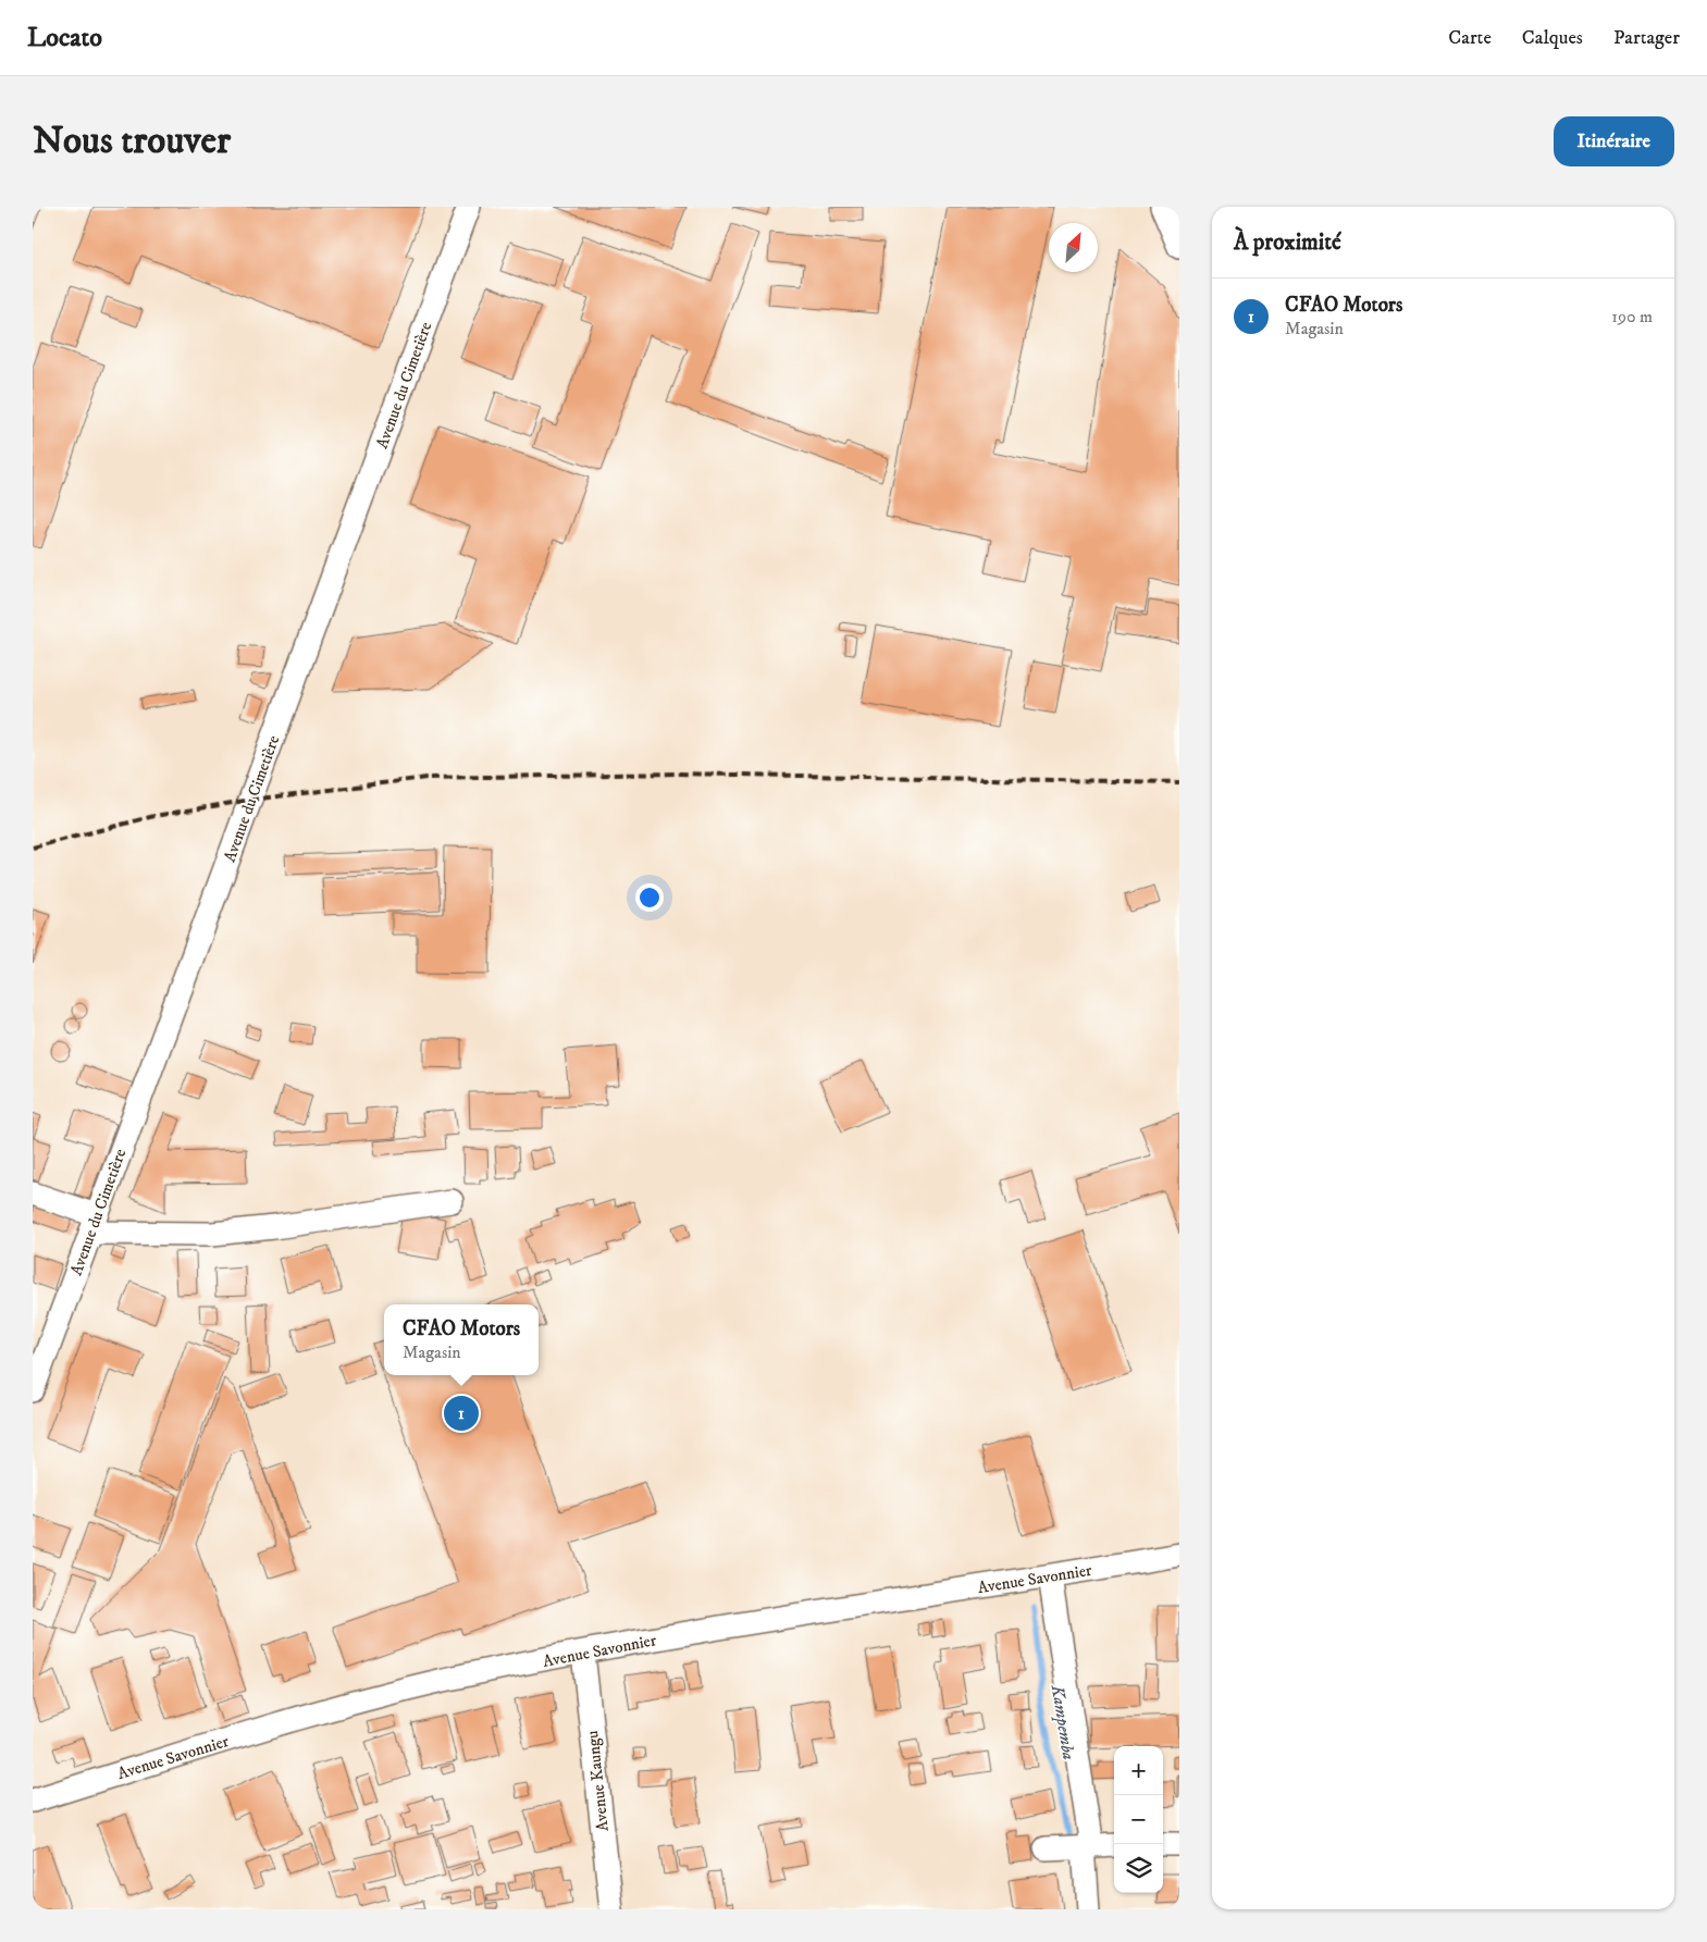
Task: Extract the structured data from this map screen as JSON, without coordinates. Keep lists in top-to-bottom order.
{
  "streets": {
    "street": ["Avenue du Cimetière", "Avenue Savonnier", "Avenue Kaungu"]
  },
  "crossings": [
    ["Avenue Savonnier", "Avenue Kaungu"]
  ],
  "water": ["Kampemba"],
  "north": "top right",
  "page": {
    "header": "Locato",
    "nav": ["Carte", "Calques", "Partager"],
    "buttons": "Itinéraire",
    "title": "Nous trouver",
    "heading": "À proximité",
    "list": [
      {
        "mark": "1",
        "name": "CFAO Motors",
        "note": "Magasin",
        "value": "190 m"
      }
    ],
    "popup": ["CFAO Motors", "Magasin"],
    "pins": "1",
    "map_buttons": ["+", "−"]
  }
}
